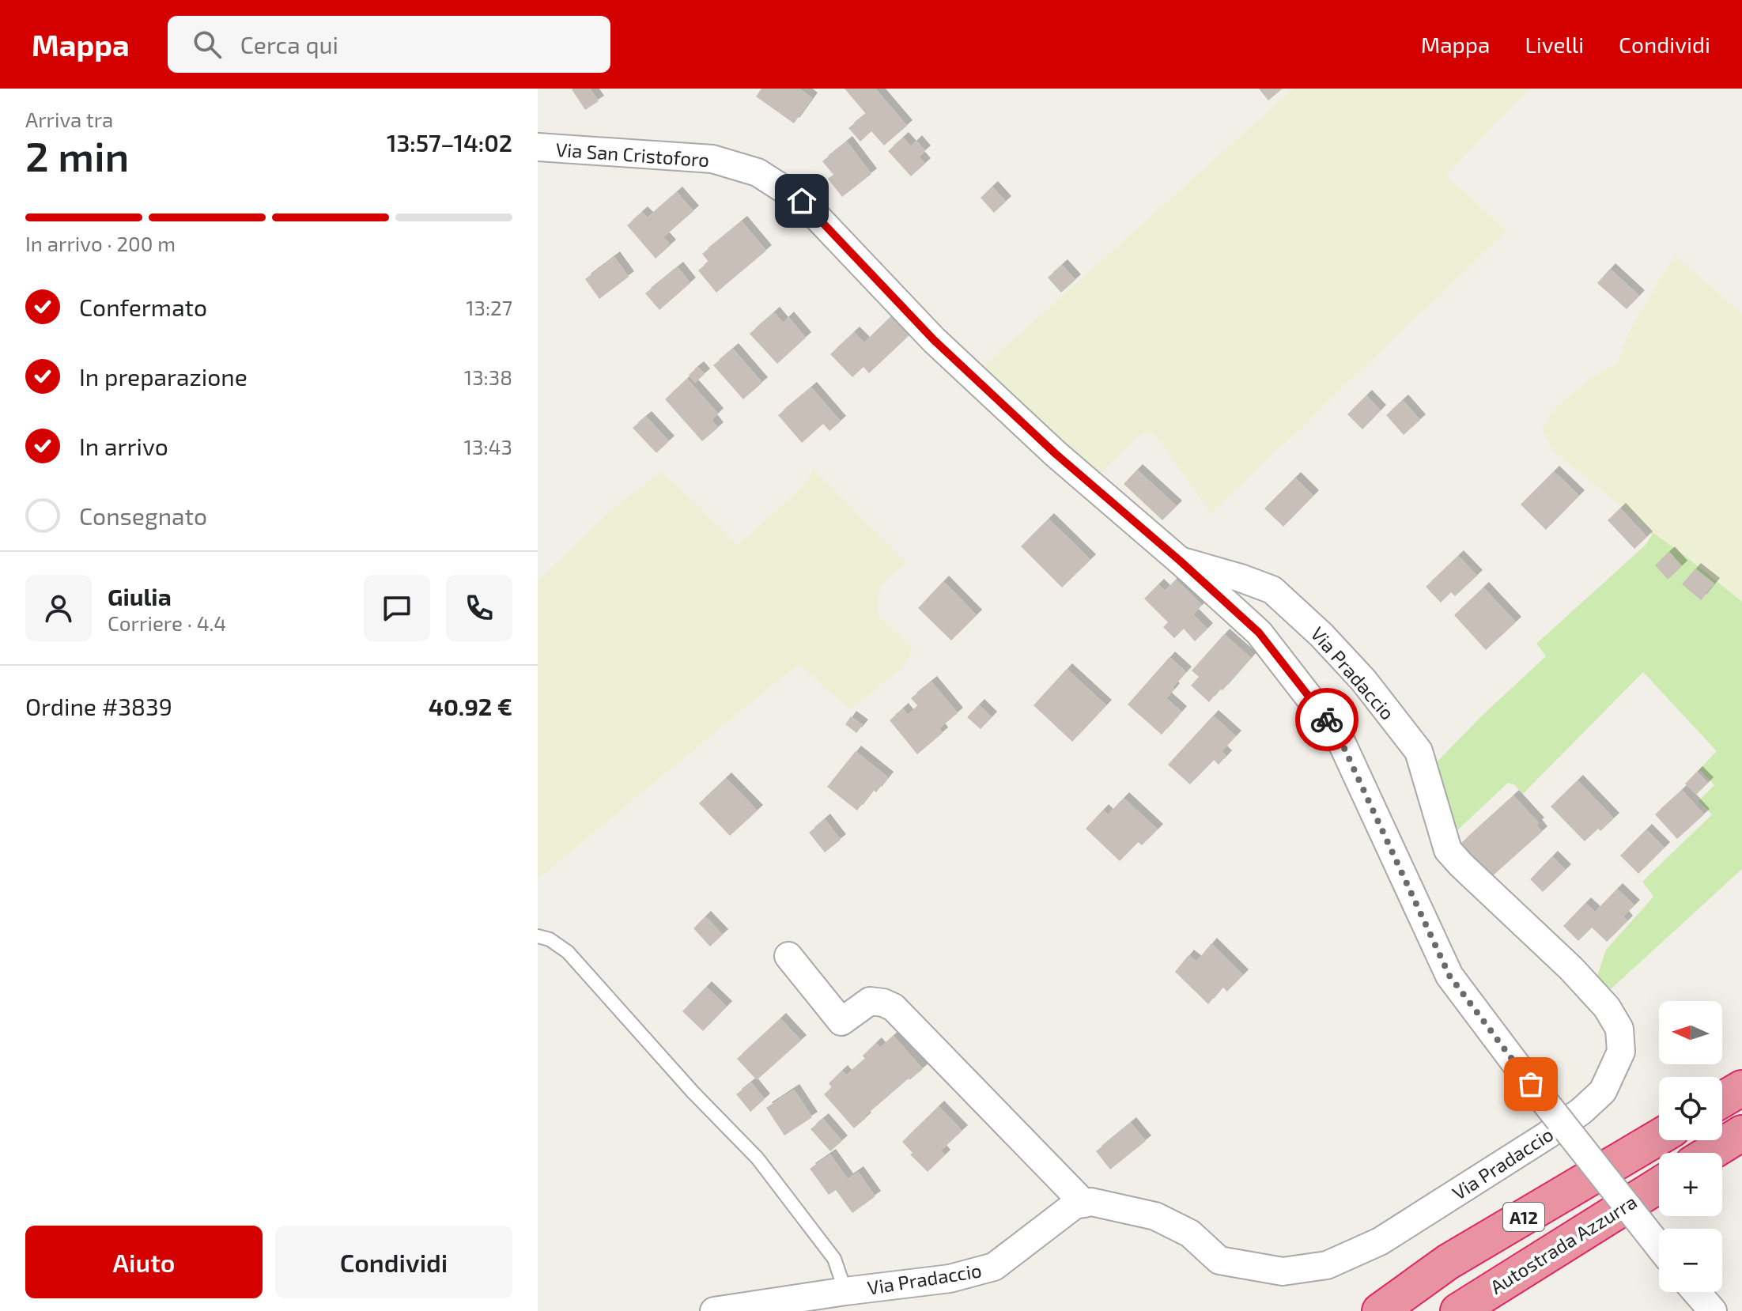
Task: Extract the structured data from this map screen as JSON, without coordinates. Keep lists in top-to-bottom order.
{
  "streets": {
    "highway": ["A12", "Autostrada Azzurra"],
    "street": ["Via San Cristoforo", "Via Pradaccio"]
  },
  "crossings": [
    ["Via San Cristoforo", "Via Pradaccio"]
  ],
  "north": "left",
  "page": {
    "header": "Mappa",
    "search": "Cerca qui",
    "nav": ["Mappa", "Livelli", "Condividi"],
    "heading": ["2 min", "Arriva tra", "13:57–14:02"],
    "panel": [
      "Giulia",
      "Corriere · 4.4",
      "Ordine #3839",
      "40.92 €"
    ],
    "bar": "In arrivo · 200 m",
    "list": [
      ["Confermato", "13:27"],
      ["In preparazione", "13:38"],
      ["In arrivo", "13:43"],
      "Consegnato"
    ],
    "map_buttons": ["+", "−"],
    "buttons": ["Aiuto", "Condividi"]
  }
}
